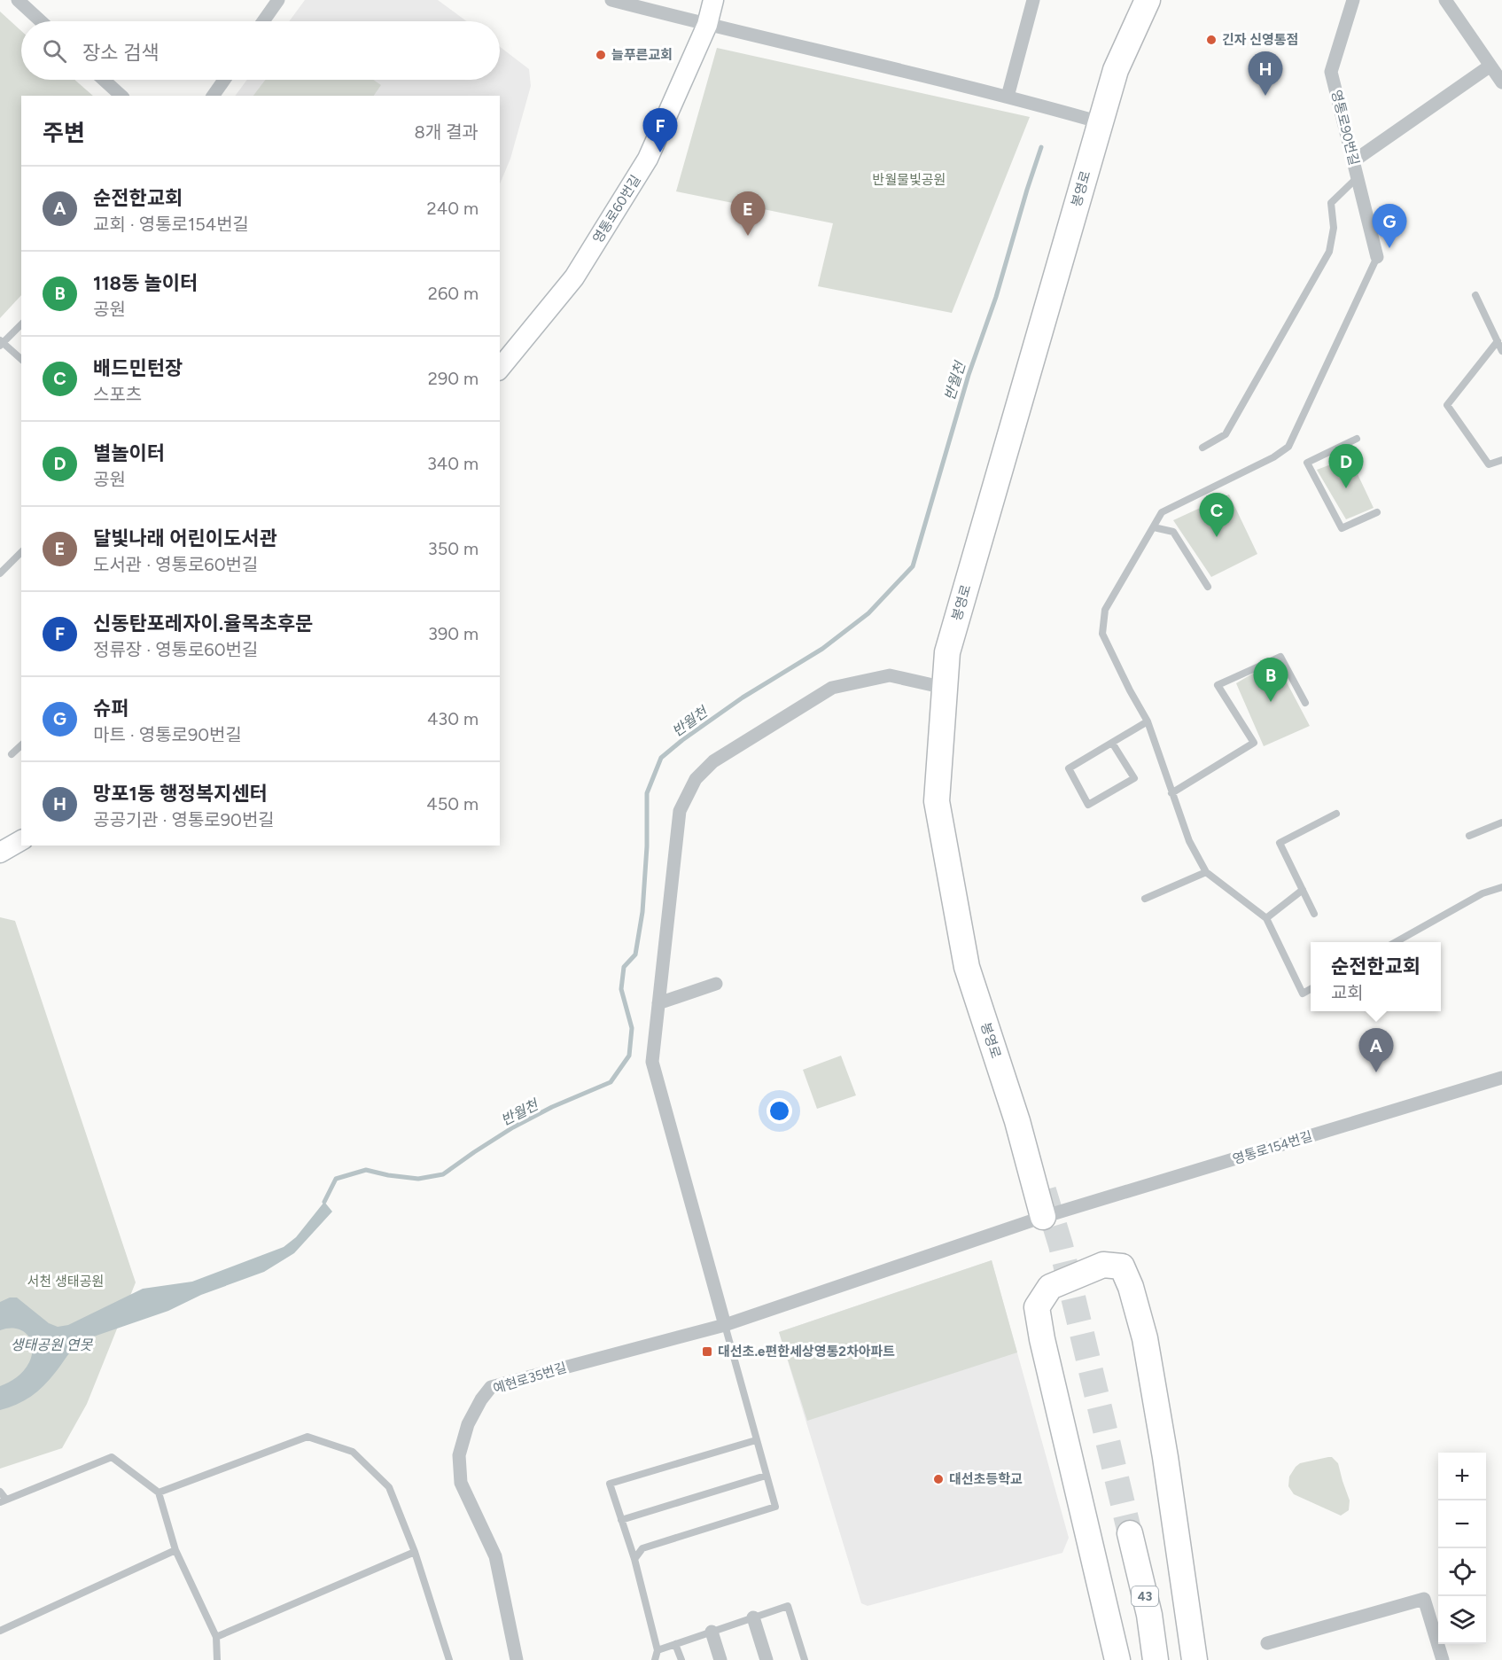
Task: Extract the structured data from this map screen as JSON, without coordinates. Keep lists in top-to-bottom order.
{
  "streets": {
    "highway": ["봉영로", "43"],
    "street": [
      "영통로90번길",
      "영통로60번길",
      "영통로154번길",
      "예현로35번길"
    ]
  },
  "crossings": [
    ["봉영로", "영통로154번길"],
    ["영통로154번길", "예현로35번길"]
  ],
  "water": ["반월천", "생태공원 연못"],
  "parks": ["반월물빛공원", "서천 생태공원"],
  "places": {
    "other": ["긴자 신영통점", "늘푸른교회", "대선초등학교"],
    "transit": ["대선초.e편한세상영통2차아파트"]
  },
  "page": {
    "search": "장소 검색",
    "pins": [
      "H",
      "F",
      "E",
      "G",
      "D",
      "C",
      "B",
      "A"
    ],
    "heading": ["주변", "8개 결과"],
    "list": [
      {
        "mark": "A",
        "name": "순전한교회",
        "note": "교회 · 영통로154번길",
        "value": "240 m"
      },
      {
        "mark": "B",
        "name": "118동 놀이터",
        "note": "공원",
        "value": "260 m"
      },
      {
        "mark": "C",
        "name": "배드민턴장",
        "note": "스포츠",
        "value": "290 m"
      },
      {
        "mark": "D",
        "name": "별놀이터",
        "note": "공원",
        "value": "340 m"
      },
      {
        "mark": "E",
        "name": "달빛나래 어린이도서관",
        "note": "도서관 · 영통로60번길",
        "value": "350 m"
      },
      {
        "mark": "F",
        "name": "신동탄포레자이.율목초후문",
        "note": "정류장 · 영통로60번길",
        "value": "390 m"
      },
      {
        "mark": "G",
        "name": "슈퍼",
        "note": "마트 · 영통로90번길",
        "value": "430 m"
      },
      {
        "mark": "H",
        "name": "망포1동 행정복지센터",
        "note": "공공기관 · 영통로90번길",
        "value": "450 m"
      }
    ],
    "popup": ["순전한교회", "교회"],
    "map_buttons": ["+", "−"]
  }
}
